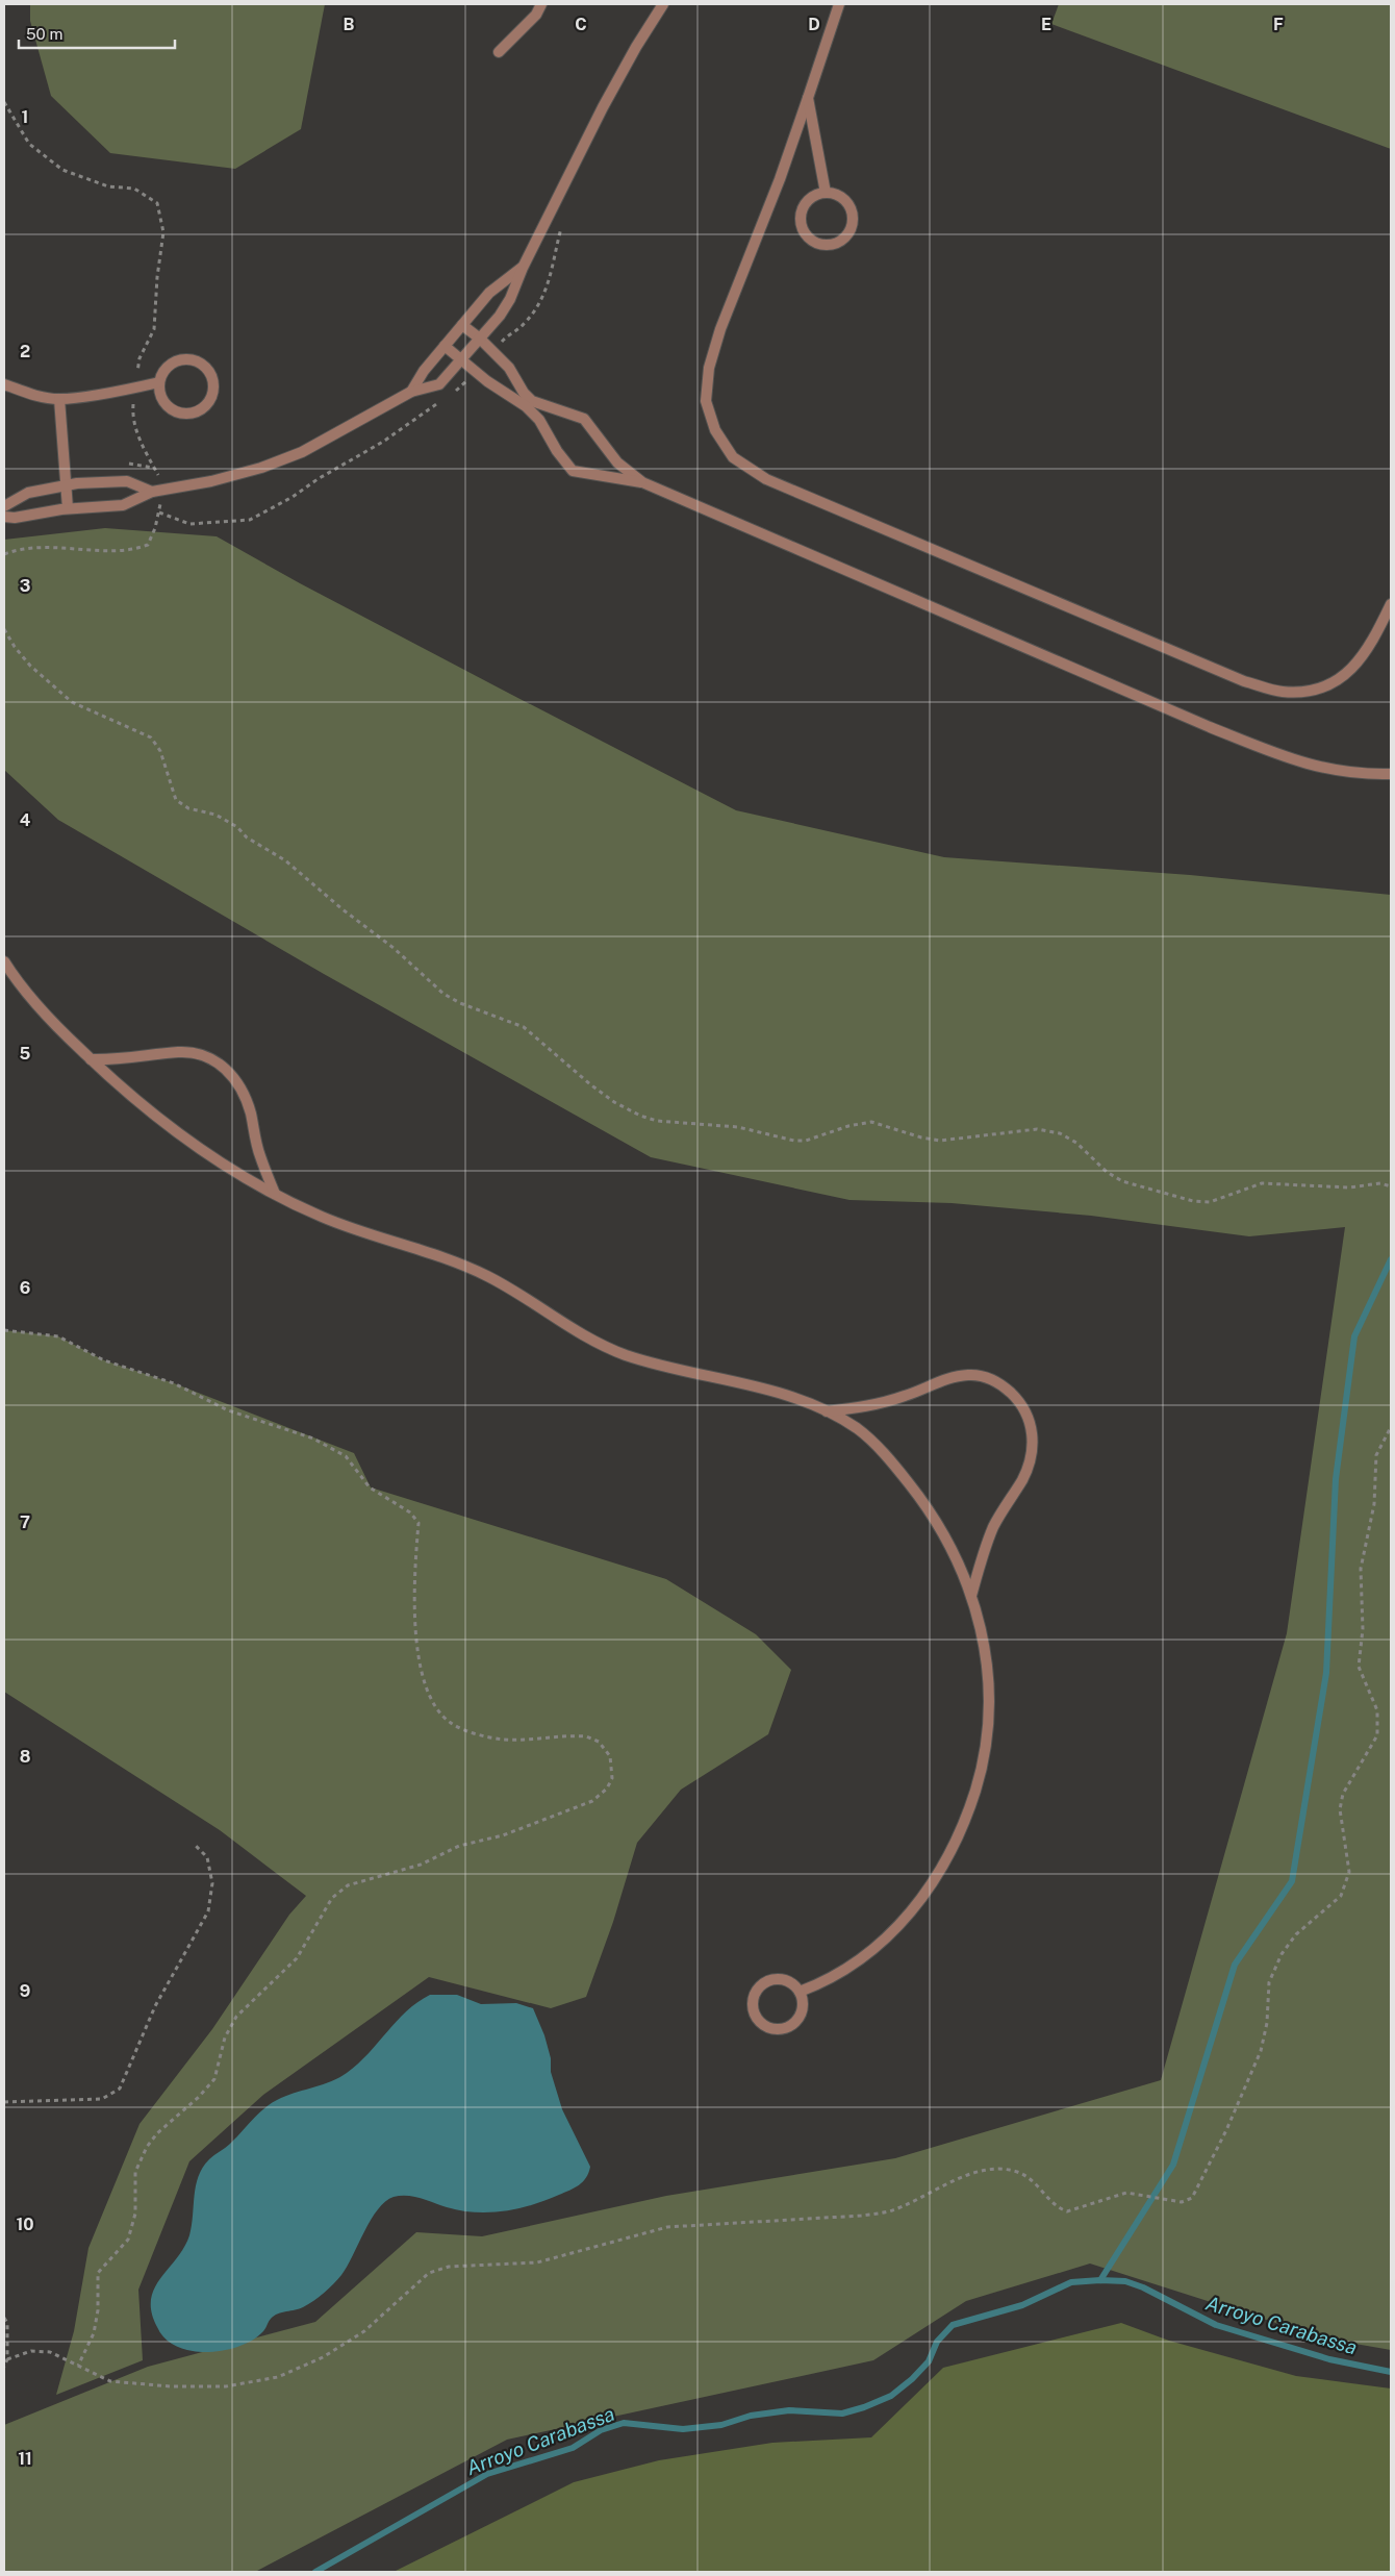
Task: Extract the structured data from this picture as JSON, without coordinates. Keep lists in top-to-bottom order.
{
  "water": ["Arroyo Carabassa"],
  "scale_bar": "50 m",
  "grid": {
    "columns": [
      "B",
      "C",
      "D",
      "E",
      "F"
    ],
    "rows": [
      "1",
      "2",
      "3",
      "4",
      "5",
      "6",
      "7",
      "8",
      "9",
      "10",
      "11"
    ]
  }
}
